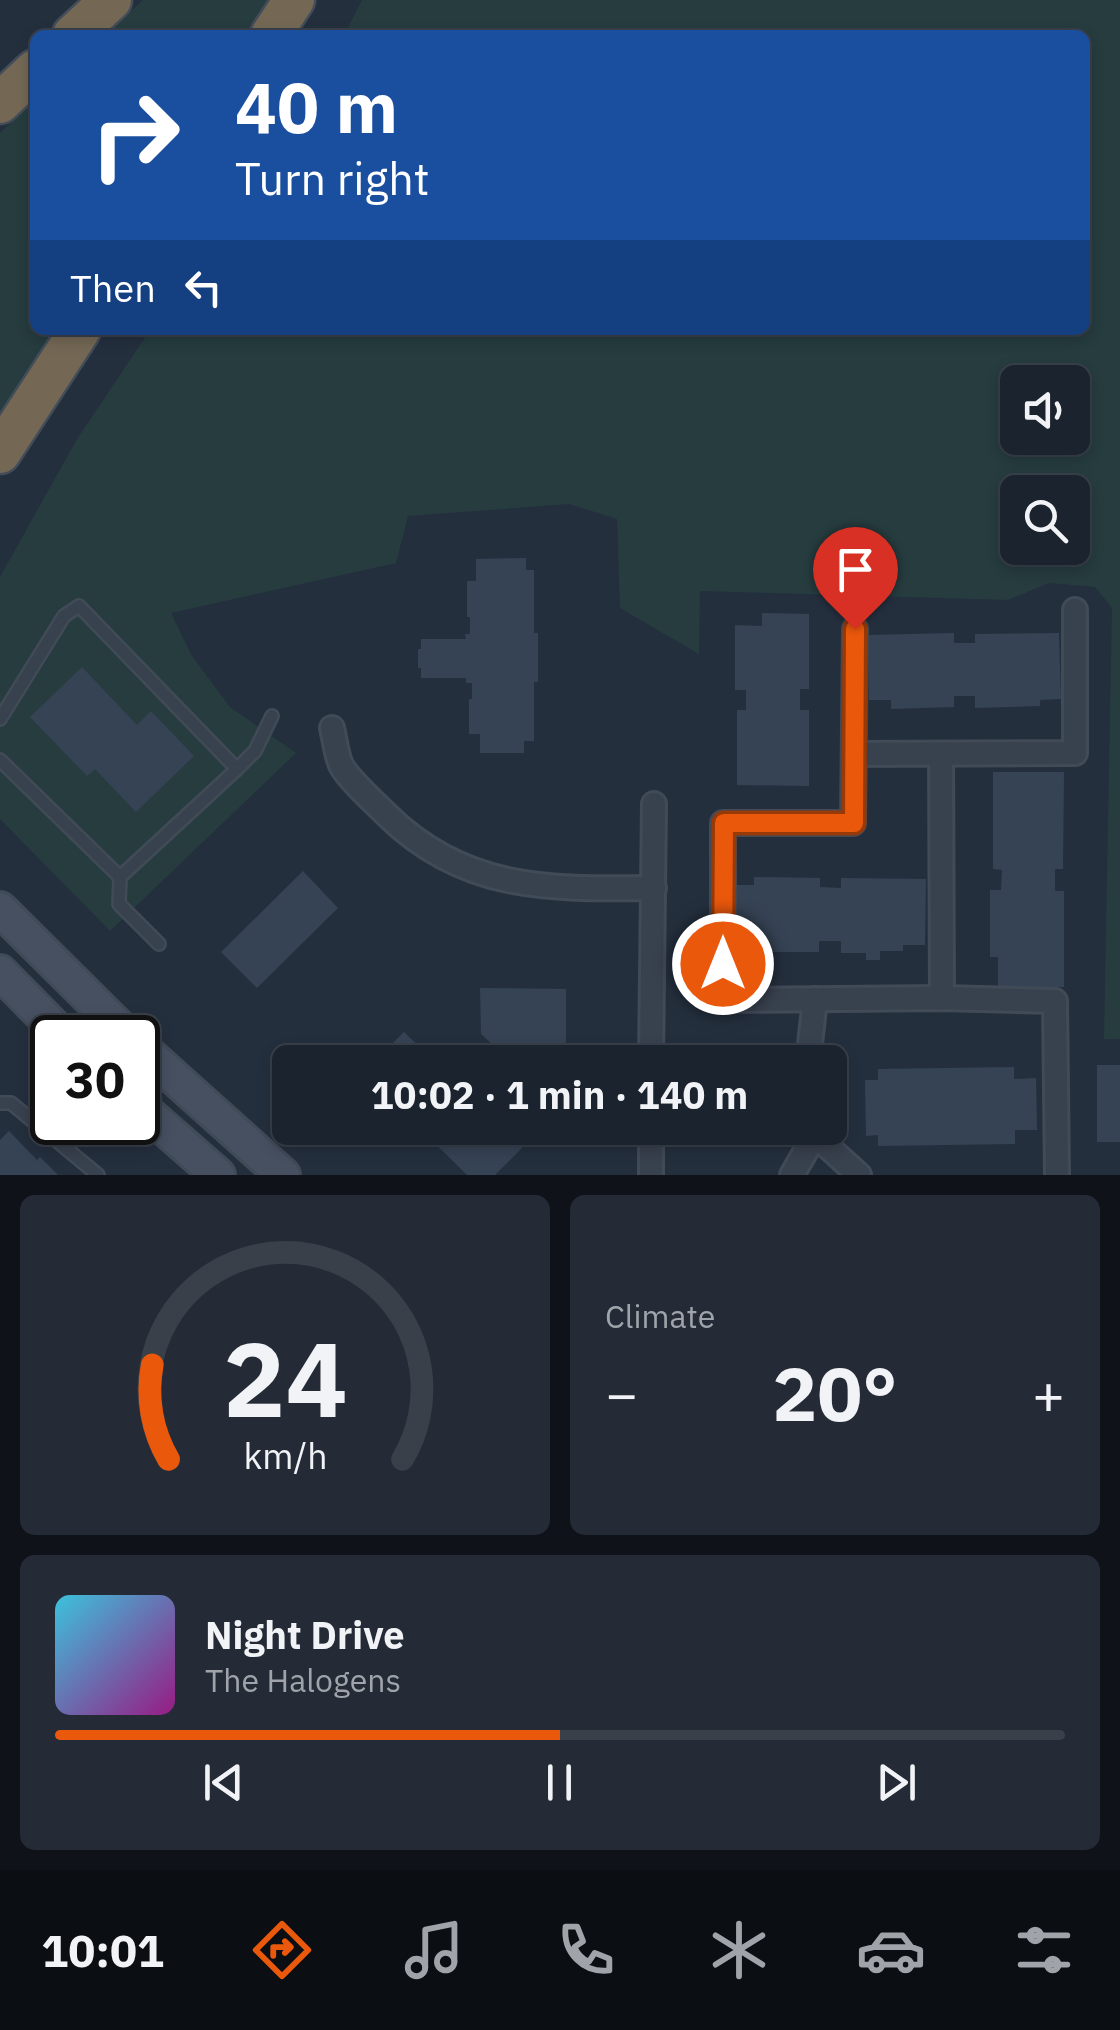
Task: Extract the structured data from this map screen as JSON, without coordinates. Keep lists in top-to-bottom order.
{
  "page": {
    "turn": ["40 m", "Turn right"],
    "then": "Then",
    "limit": "30",
    "trip": "10:02 · 1 min · 140 m",
    "tile": "Climate",
    "heat": ["−", "20°", "+"],
    "song": ["Night Drive", "The Halogens"],
    "tabs": "10:01",
    "gauge": ["24", "km/h"]
  }
}
